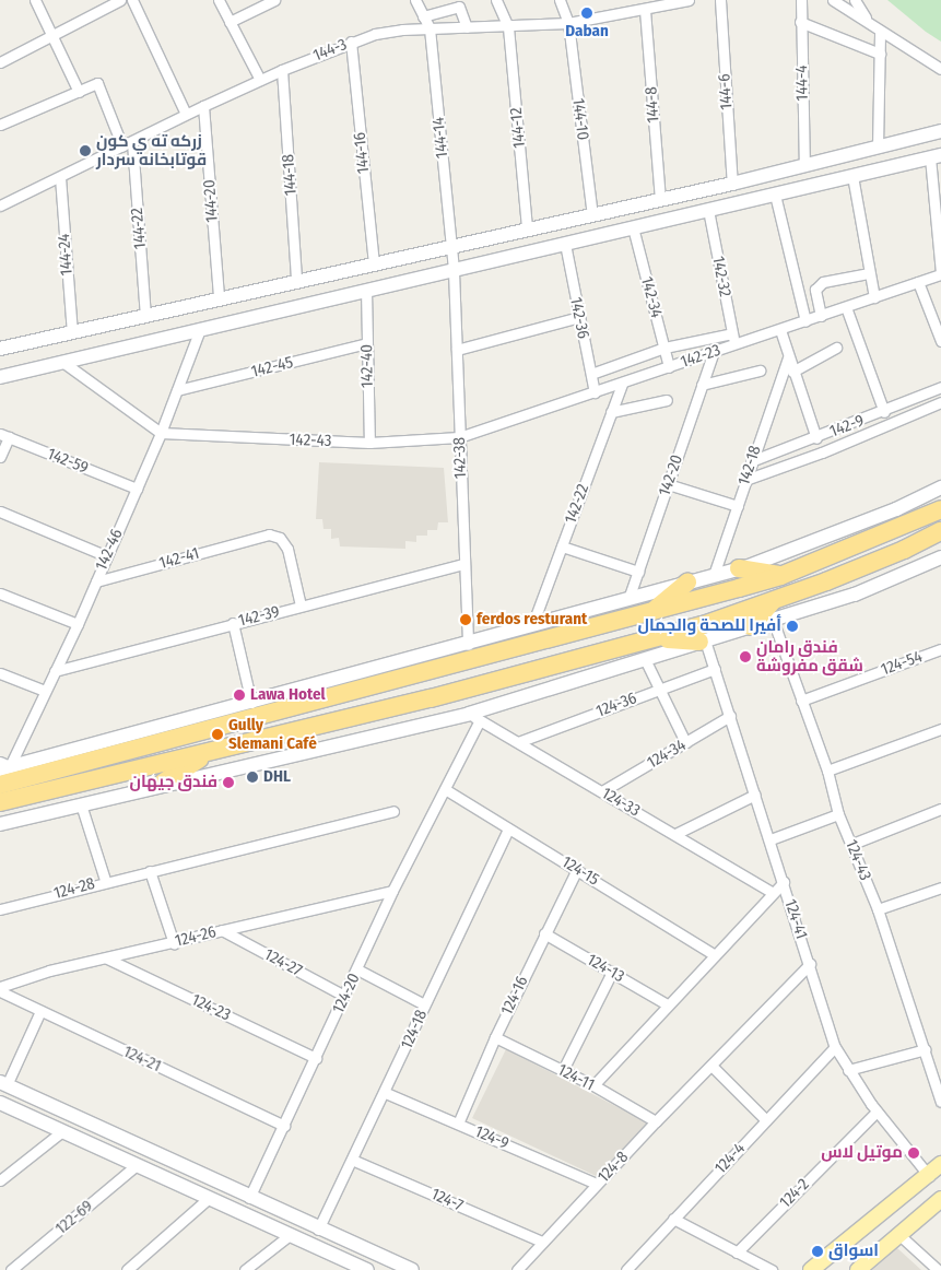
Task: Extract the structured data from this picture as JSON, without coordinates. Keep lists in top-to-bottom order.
{
  "streets": {
    "street": [
      "144-3",
      "144-4",
      "144-6",
      "144-8",
      "144-10",
      "144-12",
      "144-14",
      "144-16",
      "144-18",
      "144-20",
      "144-22",
      "144-24",
      "142-32",
      "142-34",
      "142-36",
      "142-23",
      "142-40",
      "142-45",
      "142-9",
      "142-43",
      "142-38",
      "142-59",
      "142-18",
      "142-20",
      "142-22",
      "142-46",
      "142-41",
      "142-39",
      "124-54",
      "124-36",
      "124-34",
      "124-33",
      "124-43",
      "124-15",
      "124-28",
      "124-41",
      "124-26",
      "124-27",
      "124-13",
      "124-20",
      "124-16",
      "124-23",
      "124-18",
      "124-21",
      "124-11",
      "124-9",
      "124-4",
      "124-8",
      "124-2",
      "124-7",
      "122-69"
    ]
  },
  "crossings": [
    ["144-3", "144-8"],
    ["144-3", "144-10"],
    ["144-3", "144-12"],
    ["144-3", "144-14"],
    ["144-3", "144-16"],
    ["144-3", "144-18"],
    ["144-3", "144-20"],
    ["144-3", "144-22"],
    ["144-3", "144-24"],
    ["144-14", "142-38"],
    ["142-32", "142-23"],
    ["142-34", "142-23"],
    ["142-36", "142-23"],
    ["142-23", "142-43"],
    ["142-23", "142-38"],
    ["142-23", "142-20"],
    ["142-23", "142-22"],
    ["142-40", "142-45"],
    ["142-40", "142-43"],
    ["142-45", "142-46"],
    ["142-9", "142-18"],
    ["142-43", "142-38"],
    ["142-43", "142-46"],
    ["142-38", "142-39"],
    ["142-59", "142-46"],
    ["142-46", "142-41"],
    ["142-46", "142-39"],
    ["142-41", "142-39"],
    ["124-54", "124-43"],
    ["124-36", "124-33"],
    ["124-36", "124-41"],
    ["124-34", "124-33"],
    ["124-34", "124-41"],
    ["124-33", "124-20"],
    ["124-15", "124-20"],
    ["124-15", "124-16"],
    ["124-15", "124-18"],
    ["124-41", "124-4"],
    ["124-41", "124-8"],
    ["124-41", "124-2"],
    ["124-26", "124-27"],
    ["124-26", "124-20"],
    ["124-26", "124-23"],
    ["124-27", "124-20"],
    ["124-13", "124-16"],
    ["124-20", "124-23"],
    ["124-20", "124-21"],
    ["124-16", "124-11"],
    ["124-16", "124-9"],
    ["124-18", "124-9"],
    ["124-18", "124-7"],
    ["124-11", "124-8"],
    ["124-9", "124-8"],
    ["124-8", "124-7"]
  ],
  "places": [
    "Daban",
    "زركه ته ي كون قوتابخانه سردار",
    "ferdos resturant",
    "أفيرا للصحة والجمال",
    "فندق رامان شقق مفروشة",
    "Lawa Hotel",
    "Gully Slemani Café",
    "DHL",
    "فندق جيهان",
    "موتيل لاس",
    "اسواق"
  ]
}
